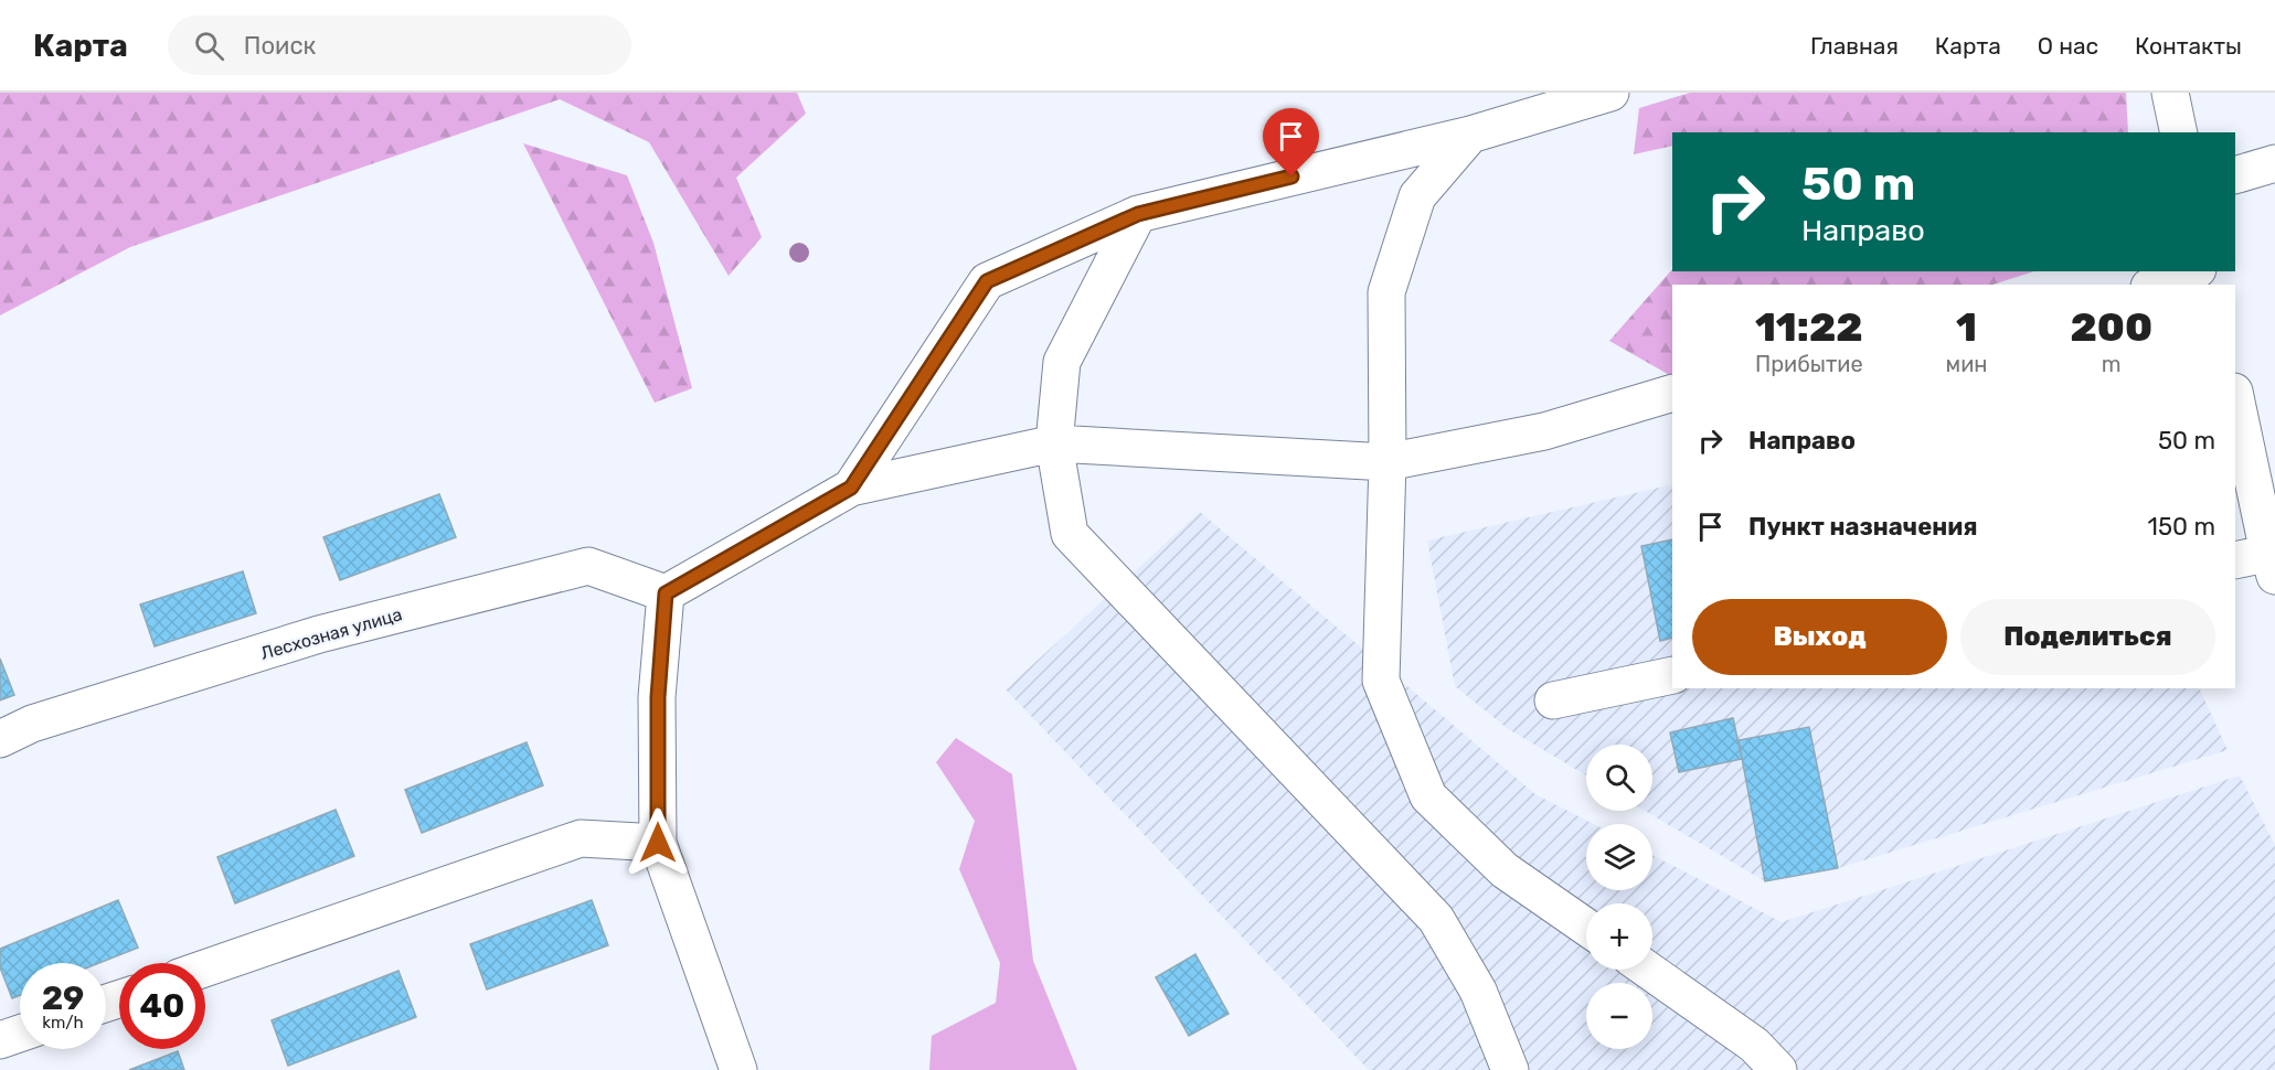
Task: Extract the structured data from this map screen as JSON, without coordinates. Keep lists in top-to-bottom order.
{
  "streets": {
    "street": ["Лесхозная улица"]
  },
  "page": {
    "header": "Карта",
    "search": "Поиск",
    "nav": [
      "Главная",
      "Карта",
      "О нас",
      "Контакты"
    ],
    "turn": ["50 m", "Направо"],
    "eta": [
      "11:22",
      "Прибытие",
      "1",
      "мин",
      "200",
      "m"
    ],
    "list": [
      {
        "name": "Направо",
        "value": "50 m"
      },
      {
        "name": "Пункт назначения",
        "value": "150 m"
      }
    ],
    "buttons": ["Выход", "Поделиться"],
    "map_buttons": ["+", "−"],
    "speed": "29 km/h",
    "limit": "40"
  }
}
